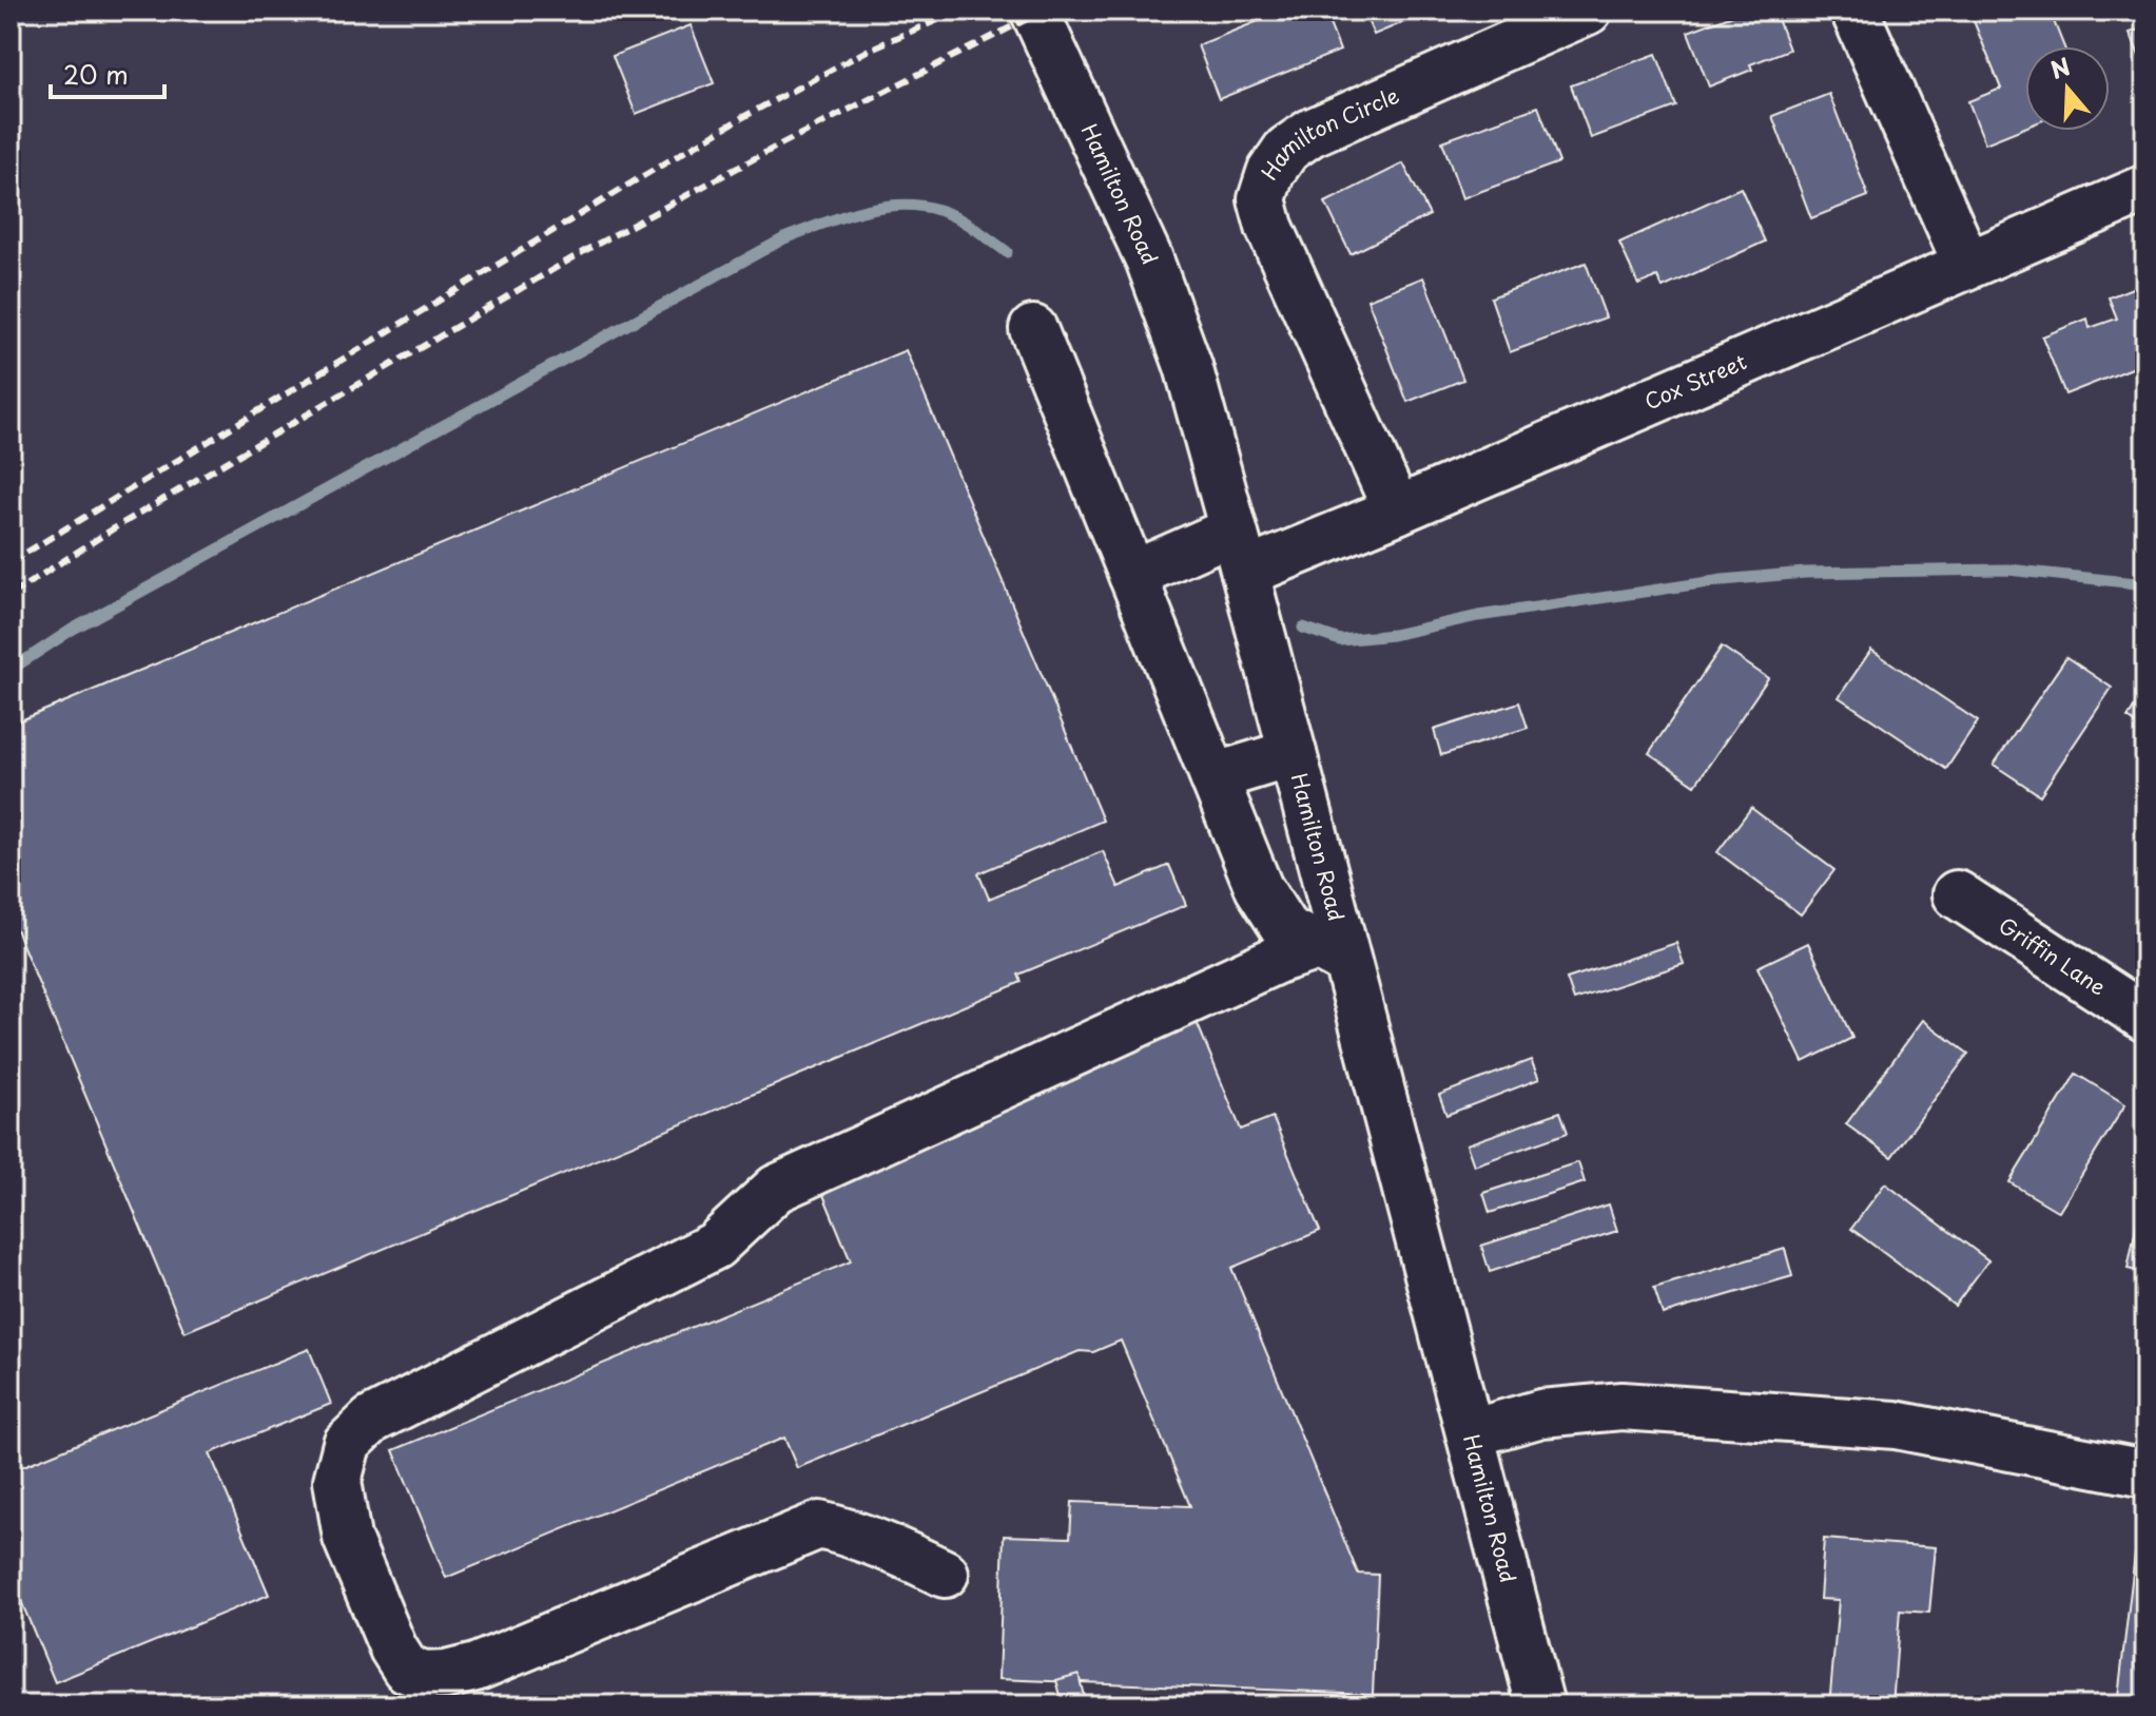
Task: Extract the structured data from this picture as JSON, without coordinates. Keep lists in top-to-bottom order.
{
  "streets": {
    "street": [
      "Hamilton Circle",
      "Hamilton Road",
      "Cox Street",
      "Griffin Lane"
    ]
  },
  "crossings": [
    ["Hamilton Circle", "Cox Street"],
    ["Hamilton Road", "Cox Street"]
  ],
  "scale_bar": "20 m",
  "north": "top"
}
